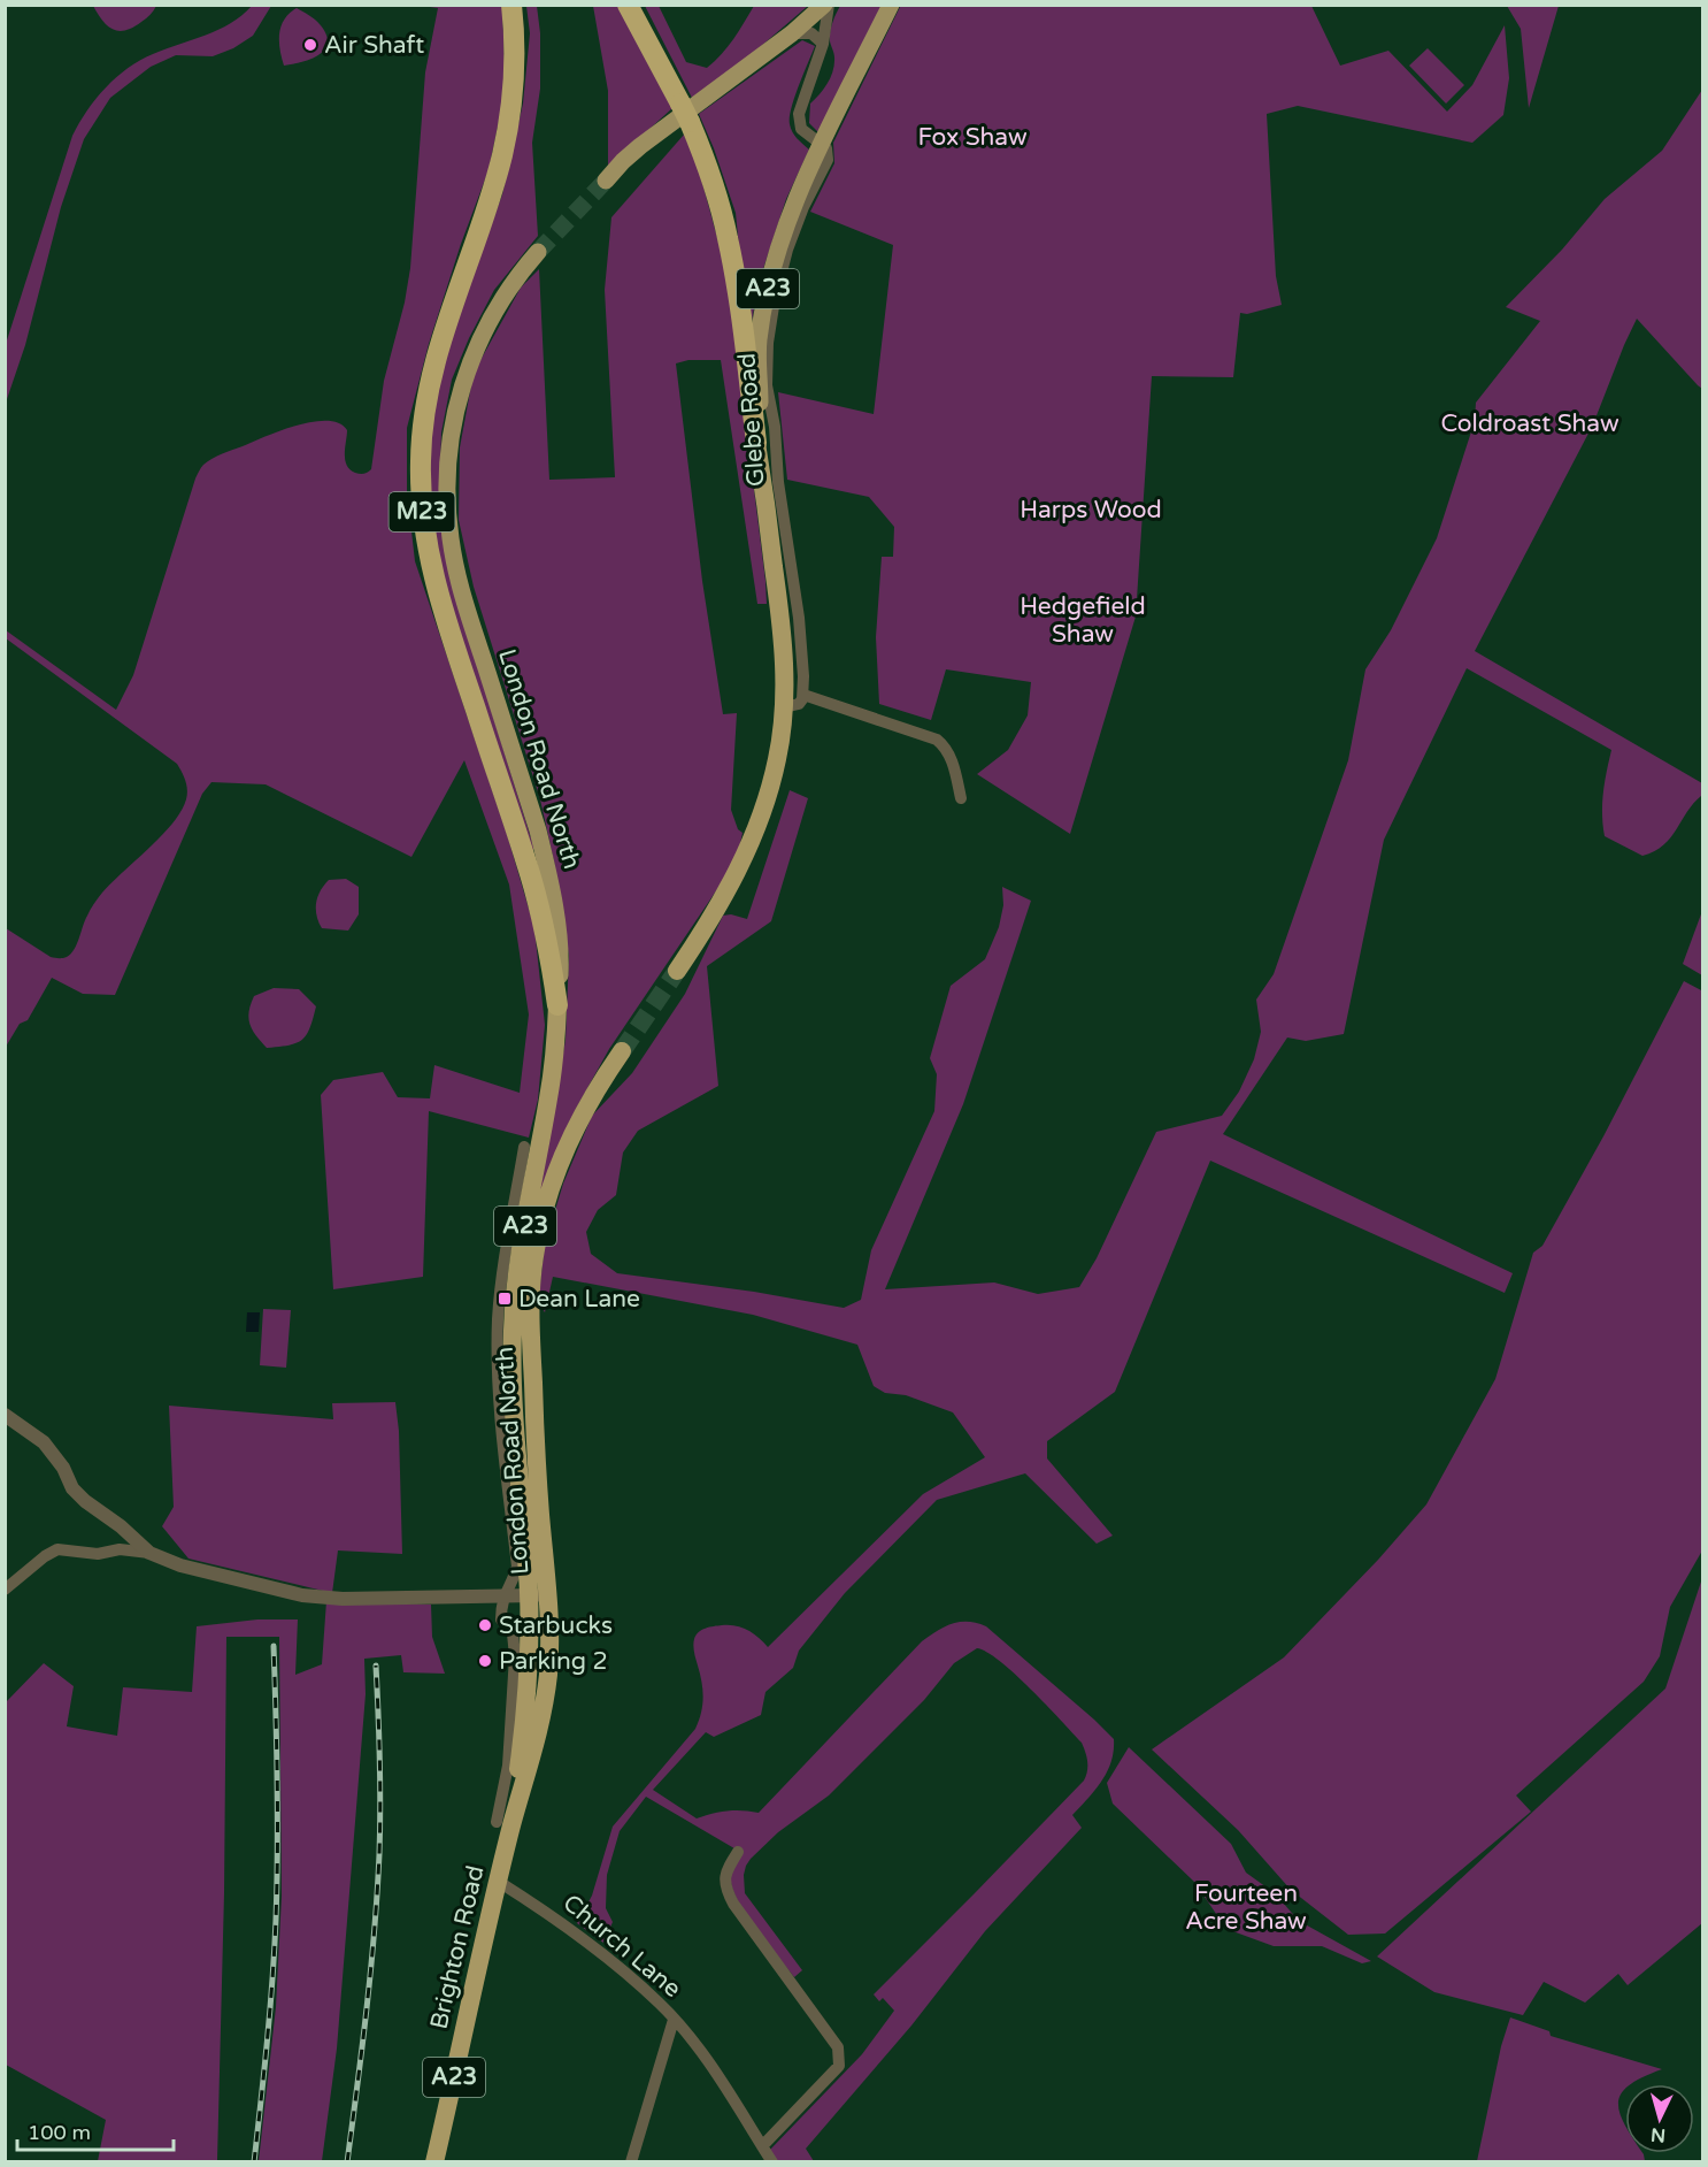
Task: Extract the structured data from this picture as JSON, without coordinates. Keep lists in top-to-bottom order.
{
  "streets": {
    "highway": [
      "A23",
      "M23",
      "London Road North",
      "Brighton Road"
    ],
    "street": ["Glebe Road", "Church Lane"]
  },
  "crossings": [
    ["A23", "Glebe Road"],
    ["M23", "London Road North"],
    ["London Road North", "Brighton Road"],
    ["Church Lane", "Brighton Road"]
  ],
  "parks": [
    "Fox Shaw",
    "Coldroast Shaw",
    "Harps Wood",
    "Hedgefield Shaw",
    "Fourteen Acre Shaw"
  ],
  "places": {
    "other": ["Air Shaft", "Starbucks", "Parking 2"],
    "transit": ["Dean Lane"]
  },
  "scale_bar": "100 m",
  "north": "bottom"
}
